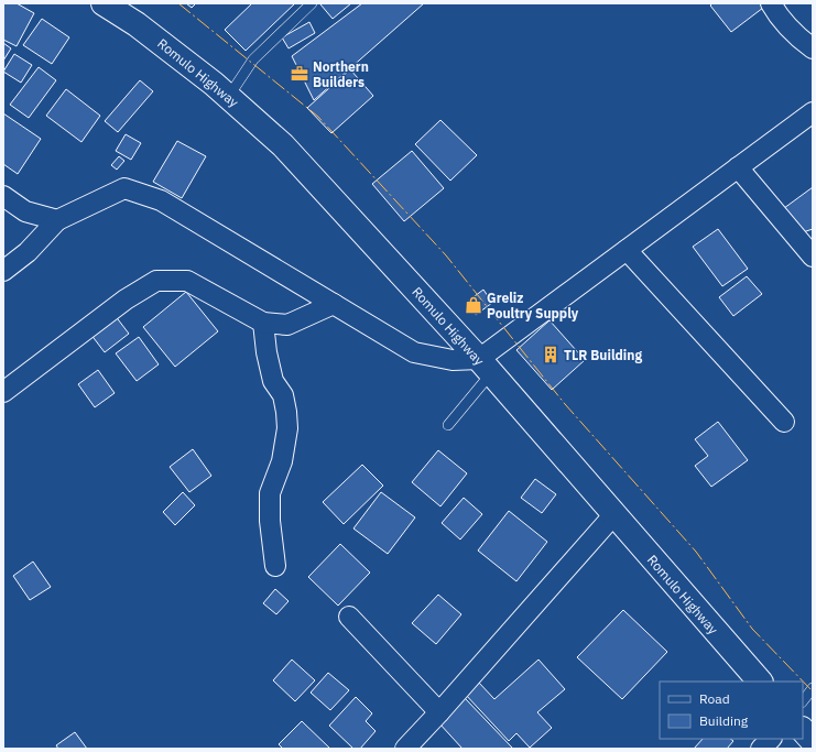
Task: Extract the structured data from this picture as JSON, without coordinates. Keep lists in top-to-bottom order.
{
  "streets": {
    "highway": ["Romulo Highway"]
  },
  "places": {
    "office": ["Northern Builders"],
    "shop": ["Greliz Poultry Supply"],
    "building": ["TLR Building"]
  },
  "legend": ["Road", "Building"]
}
